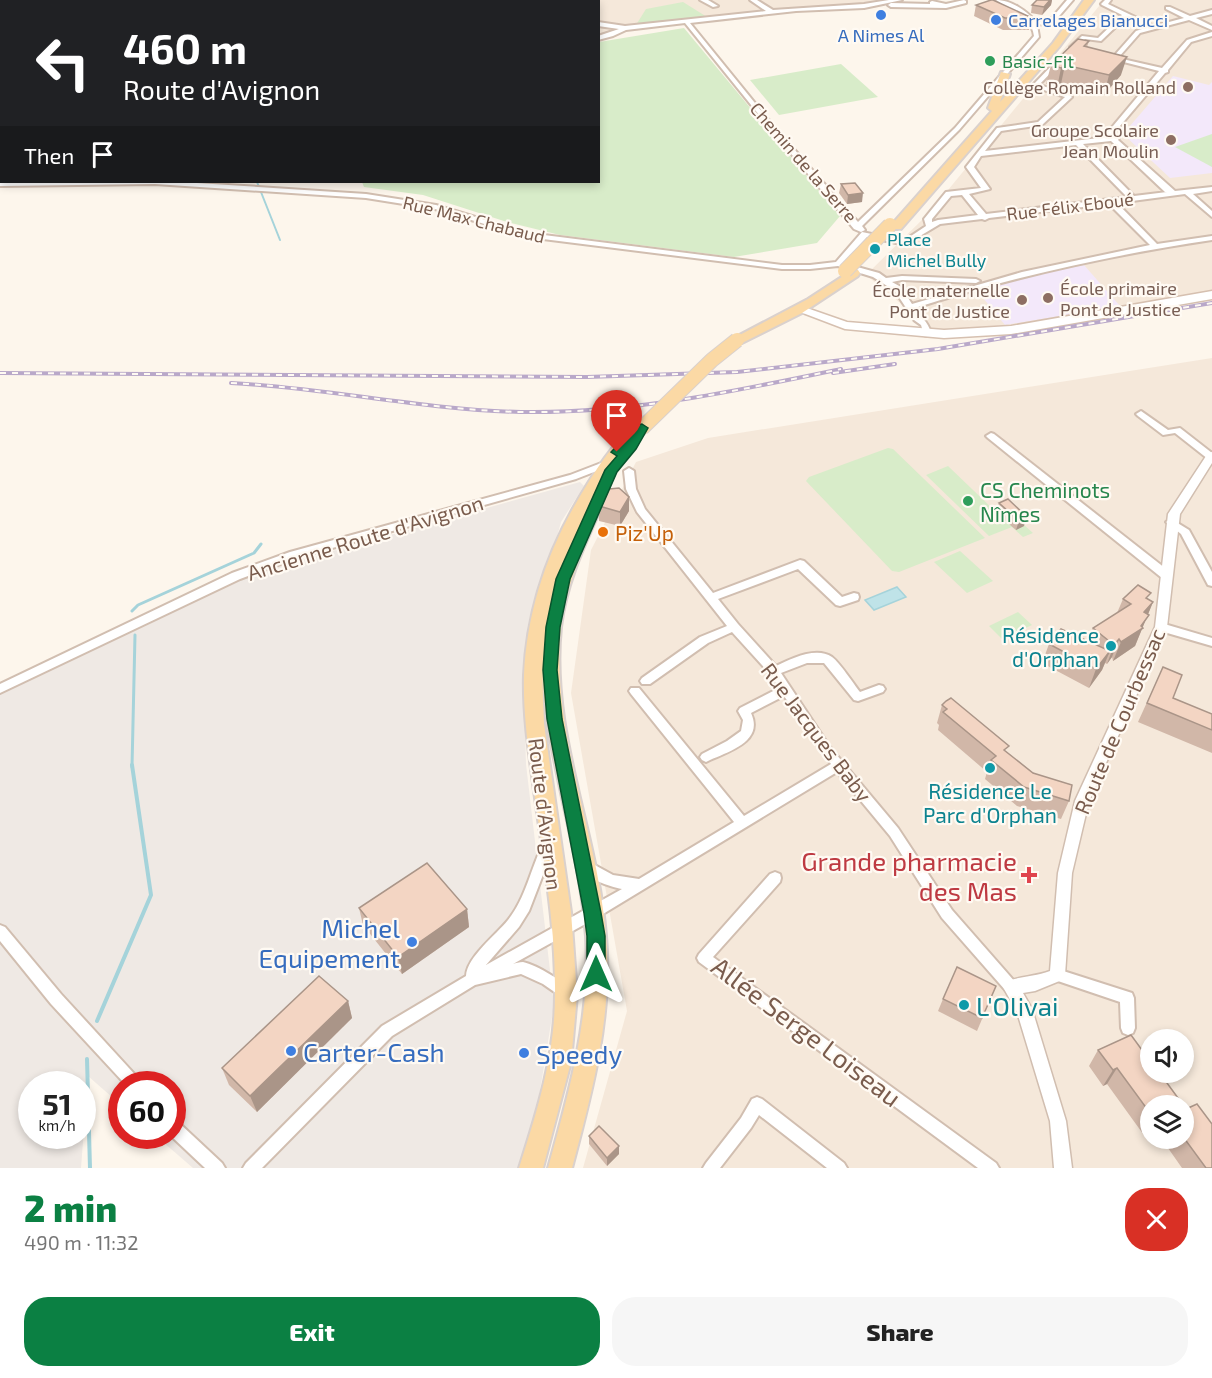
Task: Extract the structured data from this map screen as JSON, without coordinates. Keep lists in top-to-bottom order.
{
  "streets": {
    "main road": ["Route d'Avignon"],
    "street": [
      "Chemin de la Serre",
      "Rue Félix Eboué",
      "Rue Max Chabaud",
      "Ancienne Route d'Avignon",
      "Route de Courbessac",
      "Rue Jacques Baby",
      "Allée Serge Loiseau"
    ]
  },
  "crossings": [
    ["Ancienne Route d'Avignon", "Route d'Avignon"]
  ],
  "places": {
    "other": [
      "A Nimes Al",
      "Carrelages Bianucci",
      "Basic-Fit",
      "Collège Romain Rolland",
      "Groupe Scolaire Jean Moulin",
      "Place Michel Bully",
      "École primaire Pont de Justice",
      "École maternelle Pont de Justice",
      "CS Cheminots Nîmes",
      "Piz'Up",
      "Résidence d'Orphan",
      "Résidence Le Parc d'Orphan",
      "Michel Equipement",
      "L'Olivai",
      "Carter-Cash",
      "Speedy"
    ],
    "health": ["Grande pharmacie des Mas"]
  },
  "page": {
    "turn": ["460 m", "Route d'Avignon"],
    "then": "Then",
    "speed": "51 km/h",
    "limit": "60",
    "heading": ["2 min", "490 m · 11:32"],
    "buttons": ["Exit", "Share"]
  }
}
